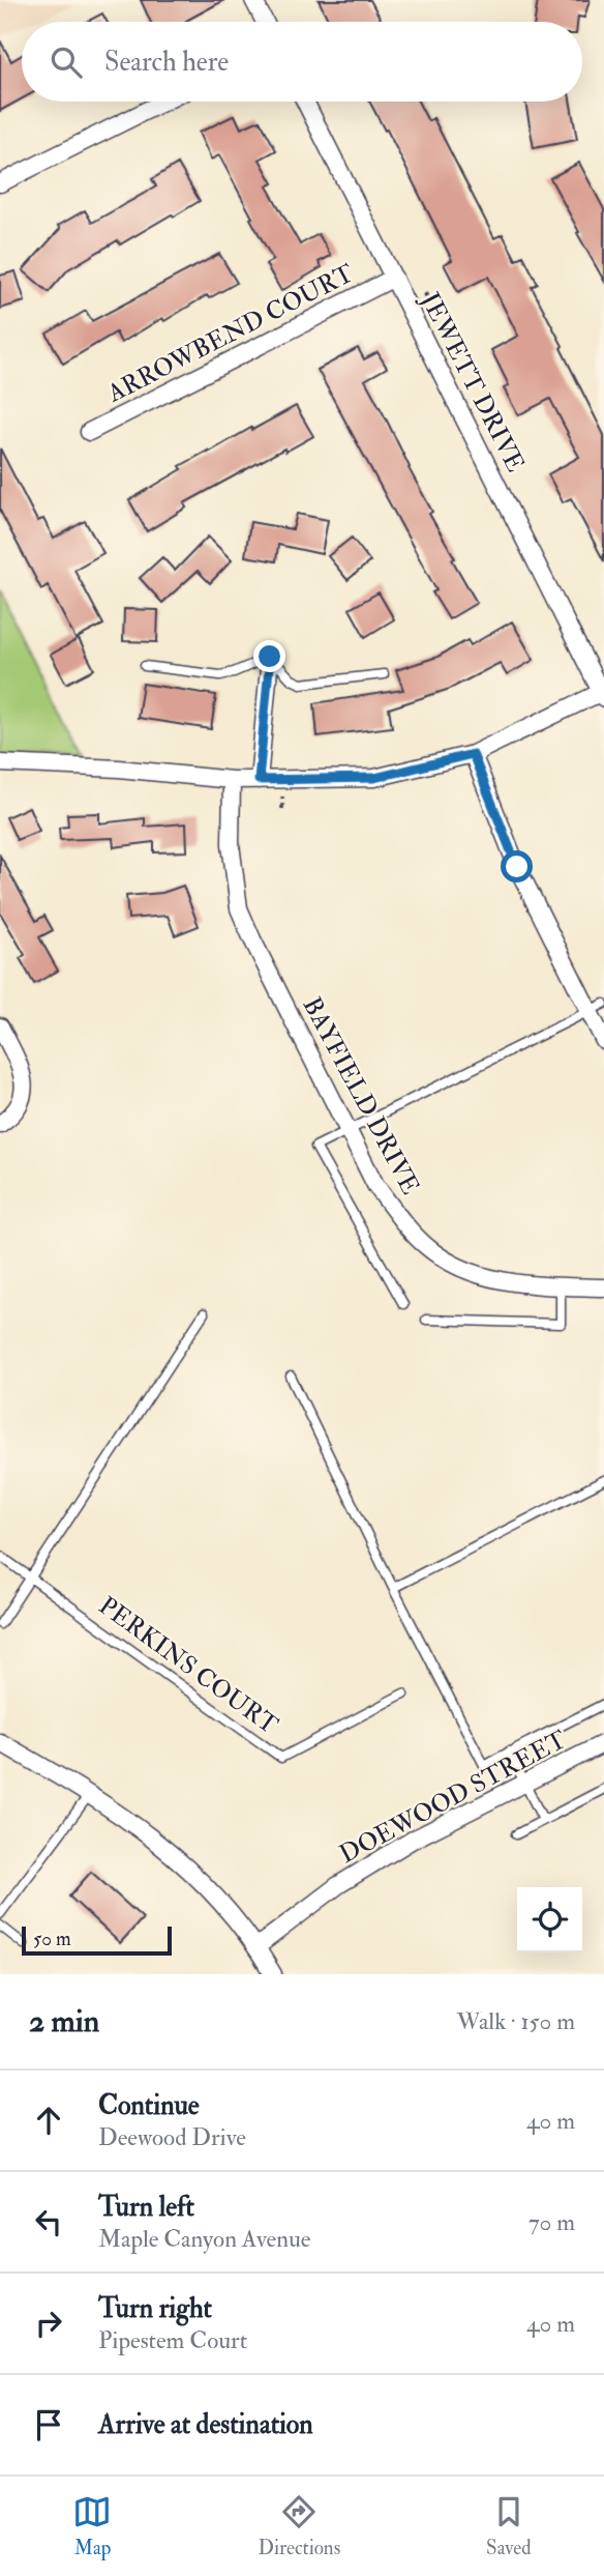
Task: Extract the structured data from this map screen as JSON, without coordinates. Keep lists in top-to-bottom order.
{
  "streets": {
    "street": [
      "ARROWBEND COURT",
      "JEWETT DRIVE",
      "BAYFIELD DRIVE",
      "DOEWOOD STREET"
    ],
    "lane": ["PERKINS COURT"]
  },
  "crossings": [
    ["ARROWBEND COURT", "JEWETT DRIVE"]
  ],
  "scale_bar": "50 m",
  "page": {
    "search": "Search here",
    "scale": "50 m",
    "heading": ["2 min", "Walk · 150 m"],
    "list": [
      ["Continue", "Deewood Drive", "40 m"],
      ["Turn left", "Maple Canyon Avenue", "70 m"],
      ["Turn right", "Pipestem Court", "40 m"],
      "Arrive at destination"
    ],
    "nav": ["Map", "Directions", "Saved"]
  }
}
